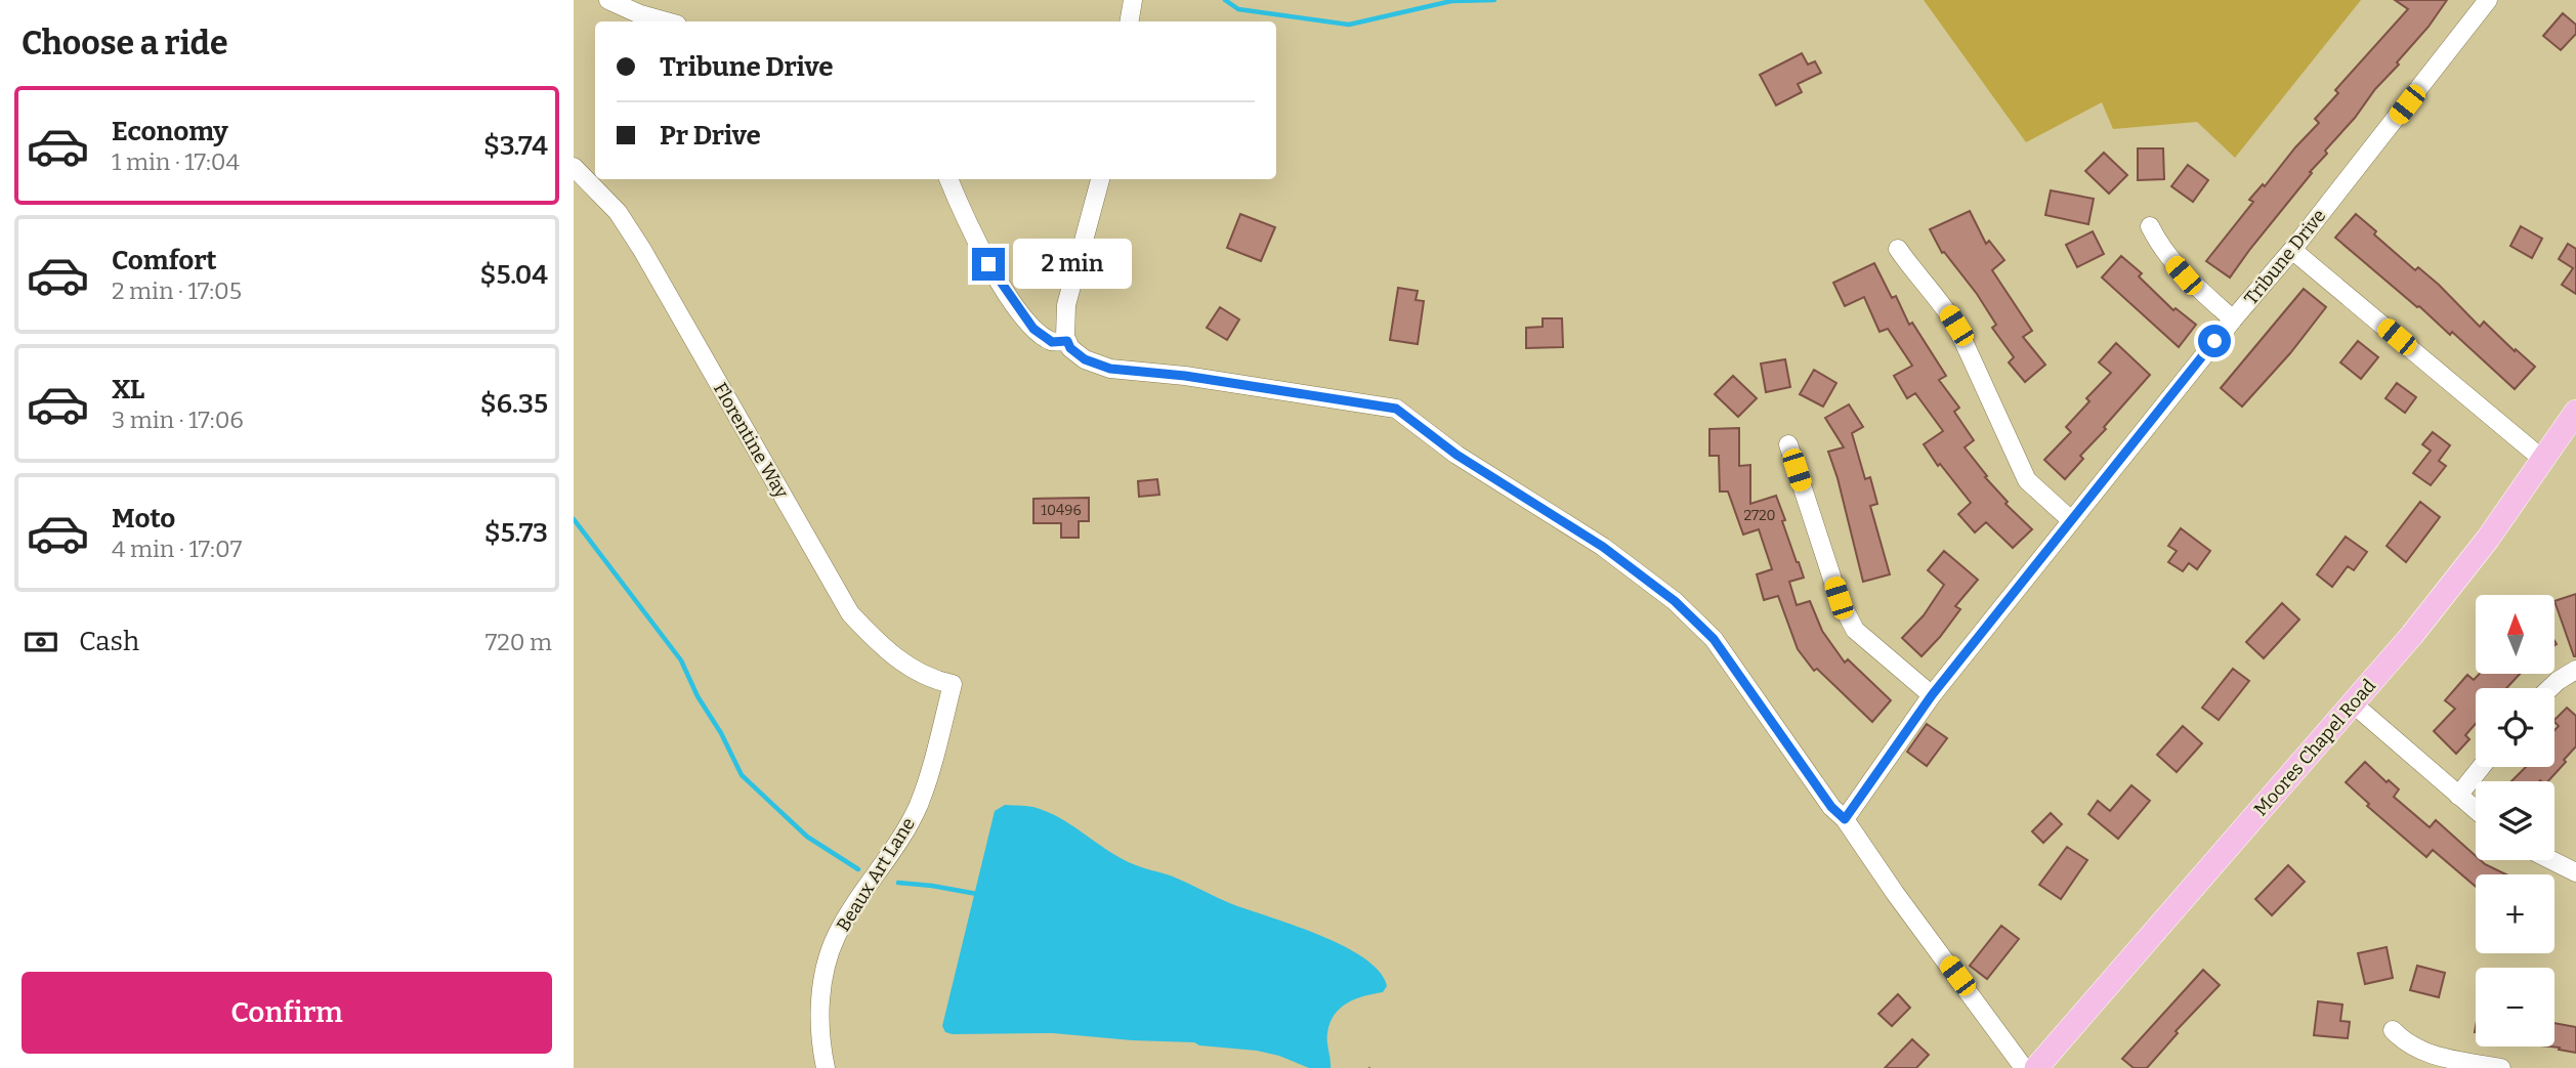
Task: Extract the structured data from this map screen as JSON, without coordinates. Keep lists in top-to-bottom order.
{
  "streets": {
    "main road": ["Moores Chapel Road"],
    "street": ["Tribune Drive", "Florentine Way", "Beaux Art Lane"]
  },
  "crossings": [
    ["Florentine Way", "Beaux Art Lane"]
  ],
  "house_numbers": ["10496", "2720"],
  "north": "top",
  "page": {
    "heading": "Choose a ride",
    "banner": ["Tribune Drive", "Pr Drive"],
    "list": [
      {
        "name": "Economy",
        "note": "1 min · 17:04",
        "value": "$3.74"
      },
      {
        "name": "Comfort",
        "note": "2 min · 17:05",
        "value": "$5.04"
      },
      {
        "name": "XL",
        "note": "3 min · 17:06",
        "value": "$6.35"
      },
      {
        "name": "Moto",
        "note": "4 min · 17:07",
        "value": "$5.73"
      }
    ],
    "bubble": "2 min",
    "map_buttons": ["+", "−"],
    "pay": ["Cash", "720 m"],
    "buttons": "Confirm"
  }
}
